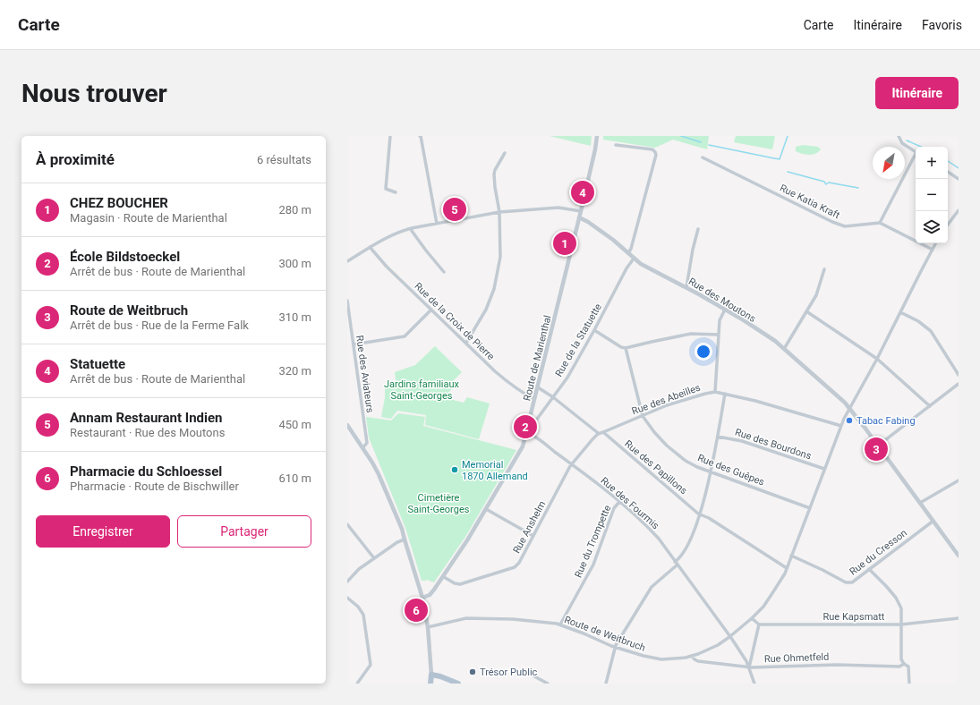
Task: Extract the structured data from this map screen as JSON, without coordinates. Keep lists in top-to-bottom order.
{
  "streets": {
    "street": [
      "Rue Katia Kraft",
      "Rue des Moutons",
      "Rue de la Croix de Pierre",
      "Rue de la Statuette",
      "Route de Marienthal",
      "Rue des Aviateurs",
      "Rue des Abeilles",
      "Rue des Bourdons",
      "Rue des Papillons",
      "Rue des Guêpes",
      "Rue des Fourmis",
      "Rue Anshelm",
      "Rue du Trompette",
      "Rue du Cresson",
      "Rue Kapsmatt",
      "Route de Weitbruch",
      "Rue Ohmetfeld"
    ]
  },
  "crossings": [
    ["Rue des Moutons", "Rue de la Statuette"],
    ["Rue des Moutons", "Route de Marienthal"],
    ["Rue des Moutons", "Rue du Cresson"],
    ["Rue des Moutons", "Route de Weitbruch"],
    ["Rue de la Croix de Pierre", "Route de Marienthal"],
    ["Rue de la Statuette", "Route de Marienthal"],
    ["Route de Marienthal", "Rue des Fourmis"],
    ["Route de Marienthal", "Rue Anshelm"],
    ["Rue des Abeilles", "Rue des Papillons"],
    ["Rue des Abeilles", "Rue des Guêpes"],
    ["Rue des Abeilles", "Rue des Fourmis"],
    ["Rue des Abeilles", "Rue Anshelm"],
    ["Rue des Abeilles", "Route de Weitbruch"],
    ["Rue des Bourdons", "Route de Weitbruch"],
    ["Rue des Papillons", "Route de Weitbruch"],
    ["Rue des Guêpes", "Route de Weitbruch"],
    ["Rue des Fourmis", "Rue Anshelm"],
    ["Rue des Fourmis", "Rue du Trompette"],
    ["Rue des Fourmis", "Route de Weitbruch"],
    ["Rue des Fourmis", "Rue Ohmetfeld"],
    ["Rue du Trompette", "Route de Weitbruch"],
    ["Rue du Cresson", "Route de Weitbruch"],
    ["Route de Weitbruch", "Rue Ohmetfeld"]
  ],
  "parks": ["Jardins familiaux Saint-Georges", "Cimetière Saint-Georges"],
  "places": ["Tabac Fabing", "Memorial 1870 Allemand", "Trésor Public"],
  "north": "bottom left",
  "page": {
    "header": "Carte",
    "nav": ["Carte", "Itinéraire", "Favoris"],
    "buttons": [
      "Itinéraire",
      ["Enregistrer", "Partager"]
    ],
    "title": "Nous trouver",
    "heading": ["À proximité", "6 résultats"],
    "map_buttons": ["+", "−"],
    "pins": [
      "4",
      "5",
      "1",
      "2",
      "3",
      "6"
    ],
    "list": [
      {
        "mark": "1",
        "name": "CHEZ BOUCHER",
        "note": "Magasin · Route de Marienthal",
        "value": "280 m"
      },
      {
        "mark": "2",
        "name": "École Bildstoeckel",
        "note": "Arrêt de bus · Route de Marienthal",
        "value": "300 m"
      },
      {
        "mark": "3",
        "name": "Route de Weitbruch",
        "note": "Arrêt de bus · Rue de la Ferme Falk",
        "value": "310 m"
      },
      {
        "mark": "4",
        "name": "Statuette",
        "note": "Arrêt de bus · Route de Marienthal",
        "value": "320 m"
      },
      {
        "mark": "5",
        "name": "Annam Restaurant Indien",
        "note": "Restaurant · Rue des Moutons",
        "value": "450 m"
      },
      {
        "mark": "6",
        "name": "Pharmacie du Schloessel",
        "note": "Pharmacie · Route de Bischwiller",
        "value": "610 m"
      }
    ]
  }
}
